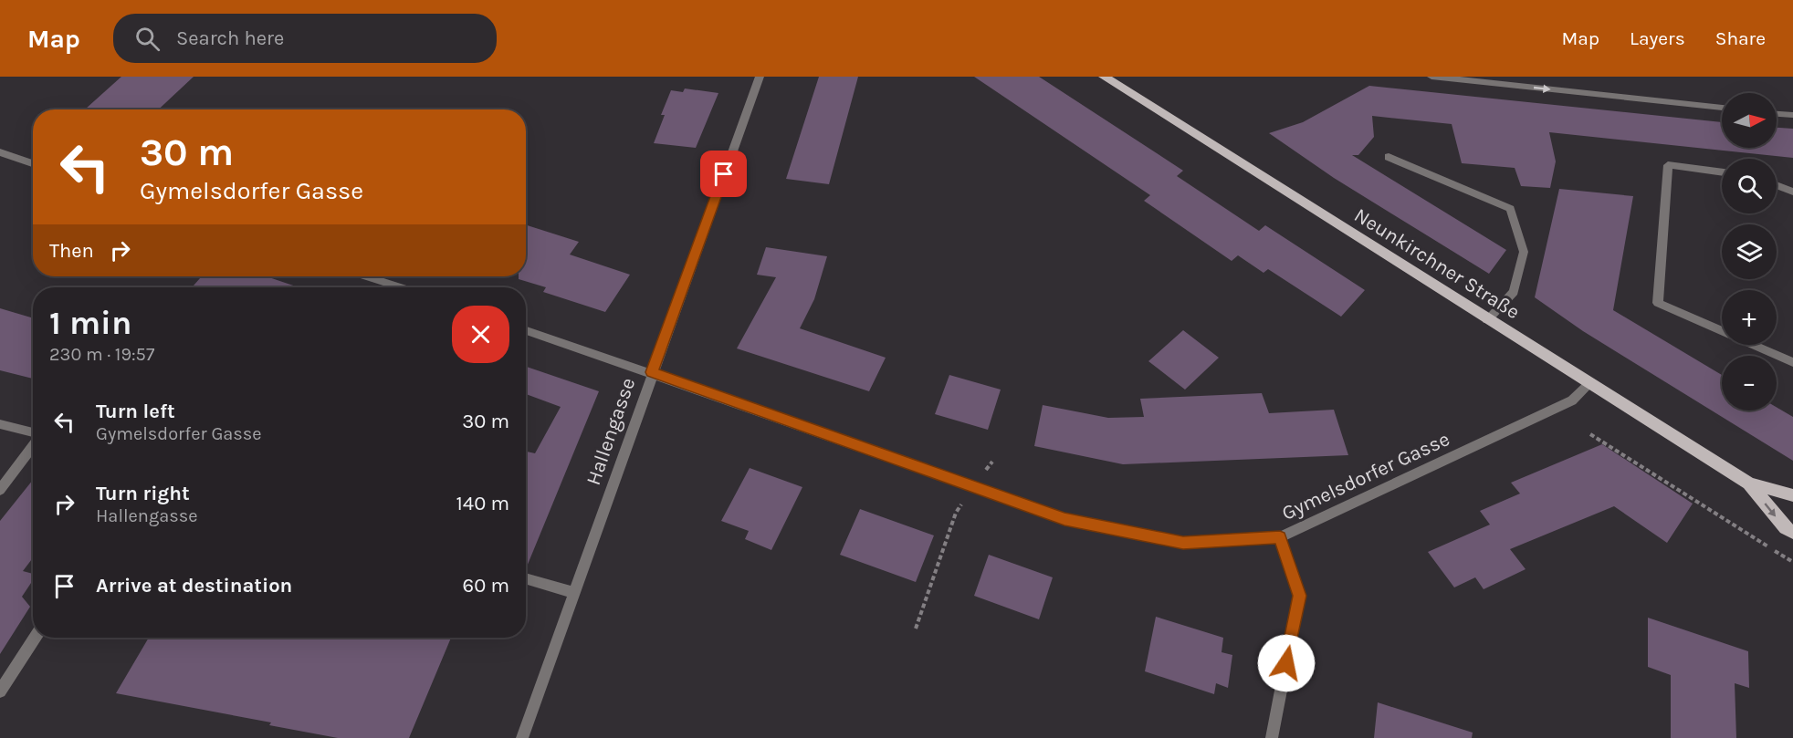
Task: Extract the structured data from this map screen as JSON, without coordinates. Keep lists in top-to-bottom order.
{
  "streets": {
    "main road": ["Neunkirchner Straße"],
    "street": ["Hallengasse", "Gymelsdorfer Gasse"]
  },
  "crossings": [
    ["Neunkirchner Straße", "Gymelsdorfer Gasse"],
    ["Hallengasse", "Gymelsdorfer Gasse"]
  ],
  "north": "right",
  "page": {
    "header": "Map",
    "search": "Search here",
    "nav": ["Map", "Layers", "Share"],
    "map_buttons": ["+", "−"],
    "turn": ["30 m", "Gymelsdorfer Gasse"],
    "then": "Then",
    "heading": ["1 min", "230 m · 19:57"],
    "list": [
      {
        "name": "Turn left",
        "note": "Gymelsdorfer Gasse",
        "value": "30 m"
      },
      {
        "name": "Turn right",
        "note": "Hallengasse",
        "value": "140 m"
      },
      {
        "name": "Arrive at destination",
        "value": "60 m"
      }
    ]
  }
}
